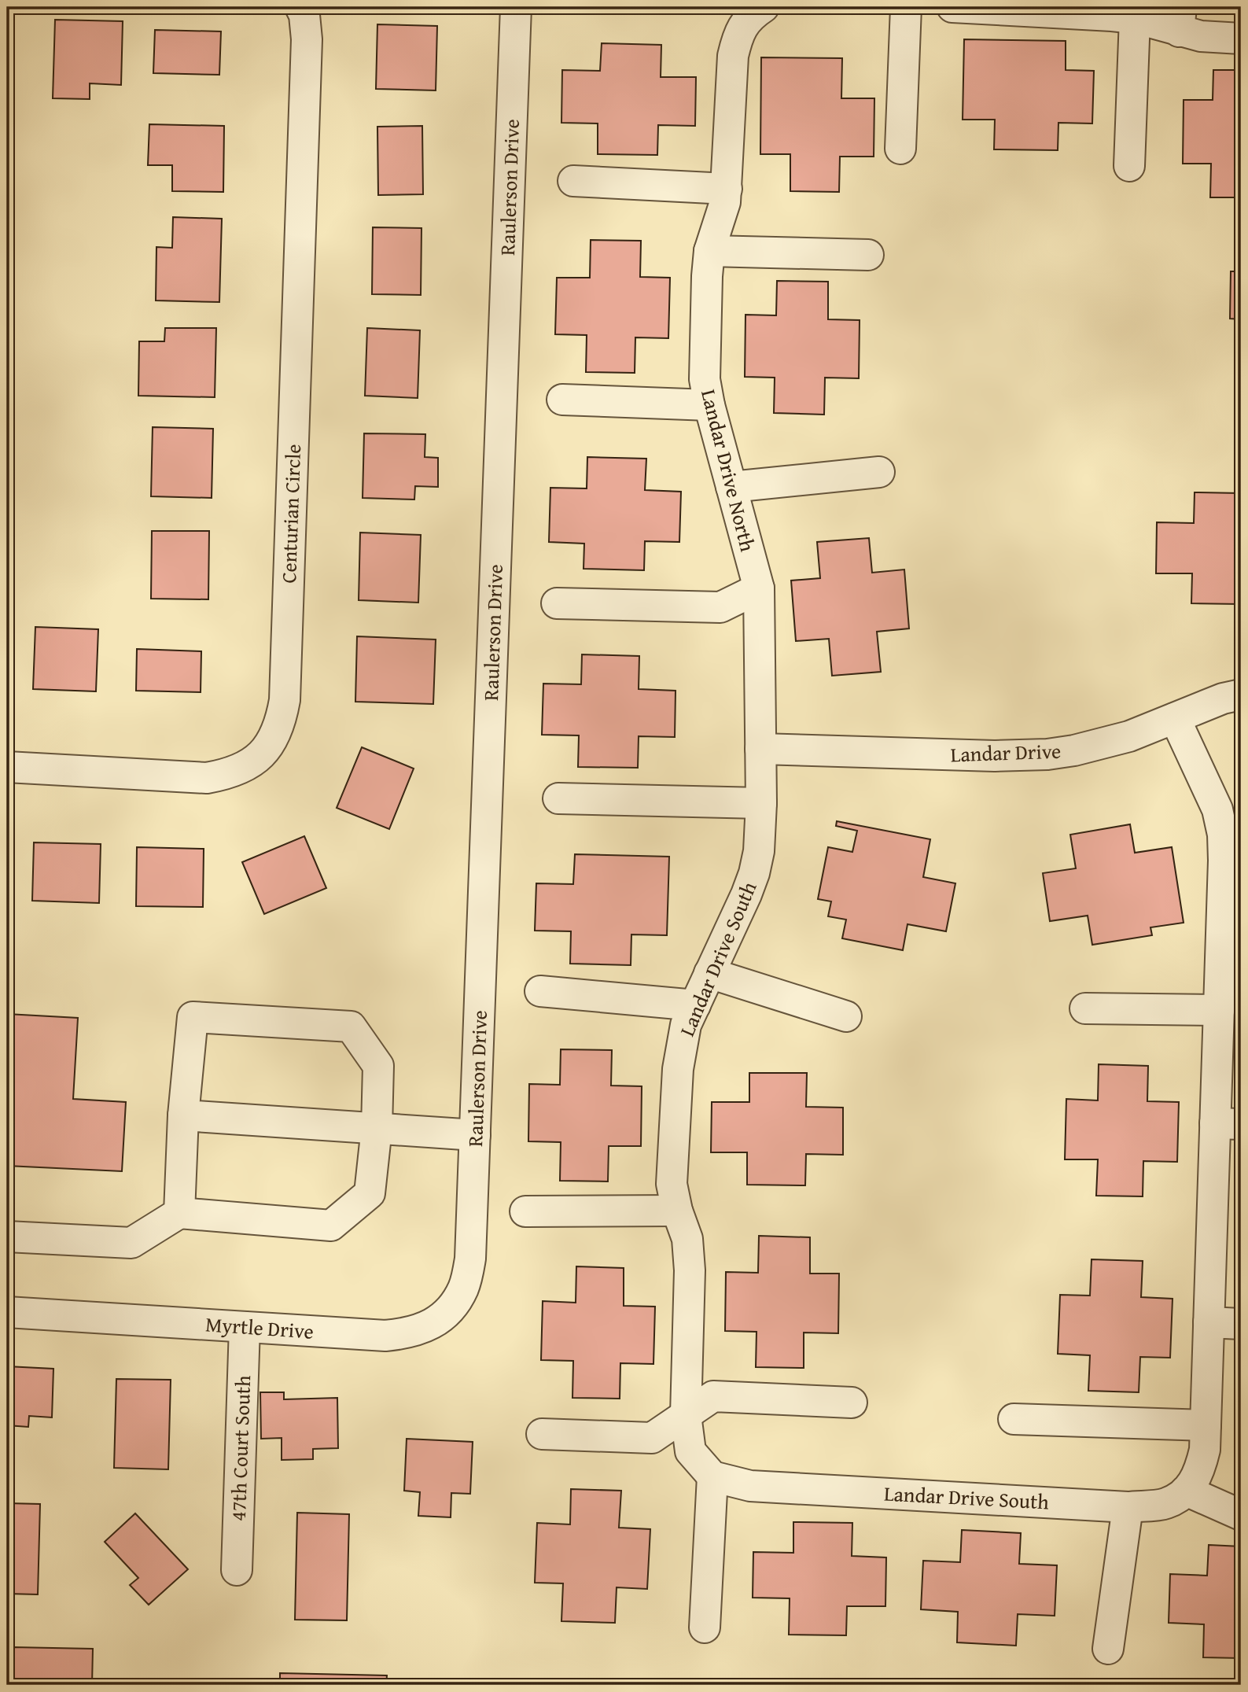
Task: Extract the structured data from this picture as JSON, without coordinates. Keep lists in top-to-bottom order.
{
  "streets": {
    "street": [
      "Raulerson Drive",
      "Landar Drive North",
      "Centurian Circle",
      "Landar Drive",
      "Landar Drive South",
      "Myrtle Drive",
      "47th Court South"
    ]
  },
  "crossings": [
    ["Raulerson Drive", "Myrtle Drive"],
    ["Landar Drive North", "Landar Drive"],
    ["Landar Drive North", "Landar Drive South"],
    ["Landar Drive", "Landar Drive South"],
    ["Myrtle Drive", "47th Court South"]
  ]
}
